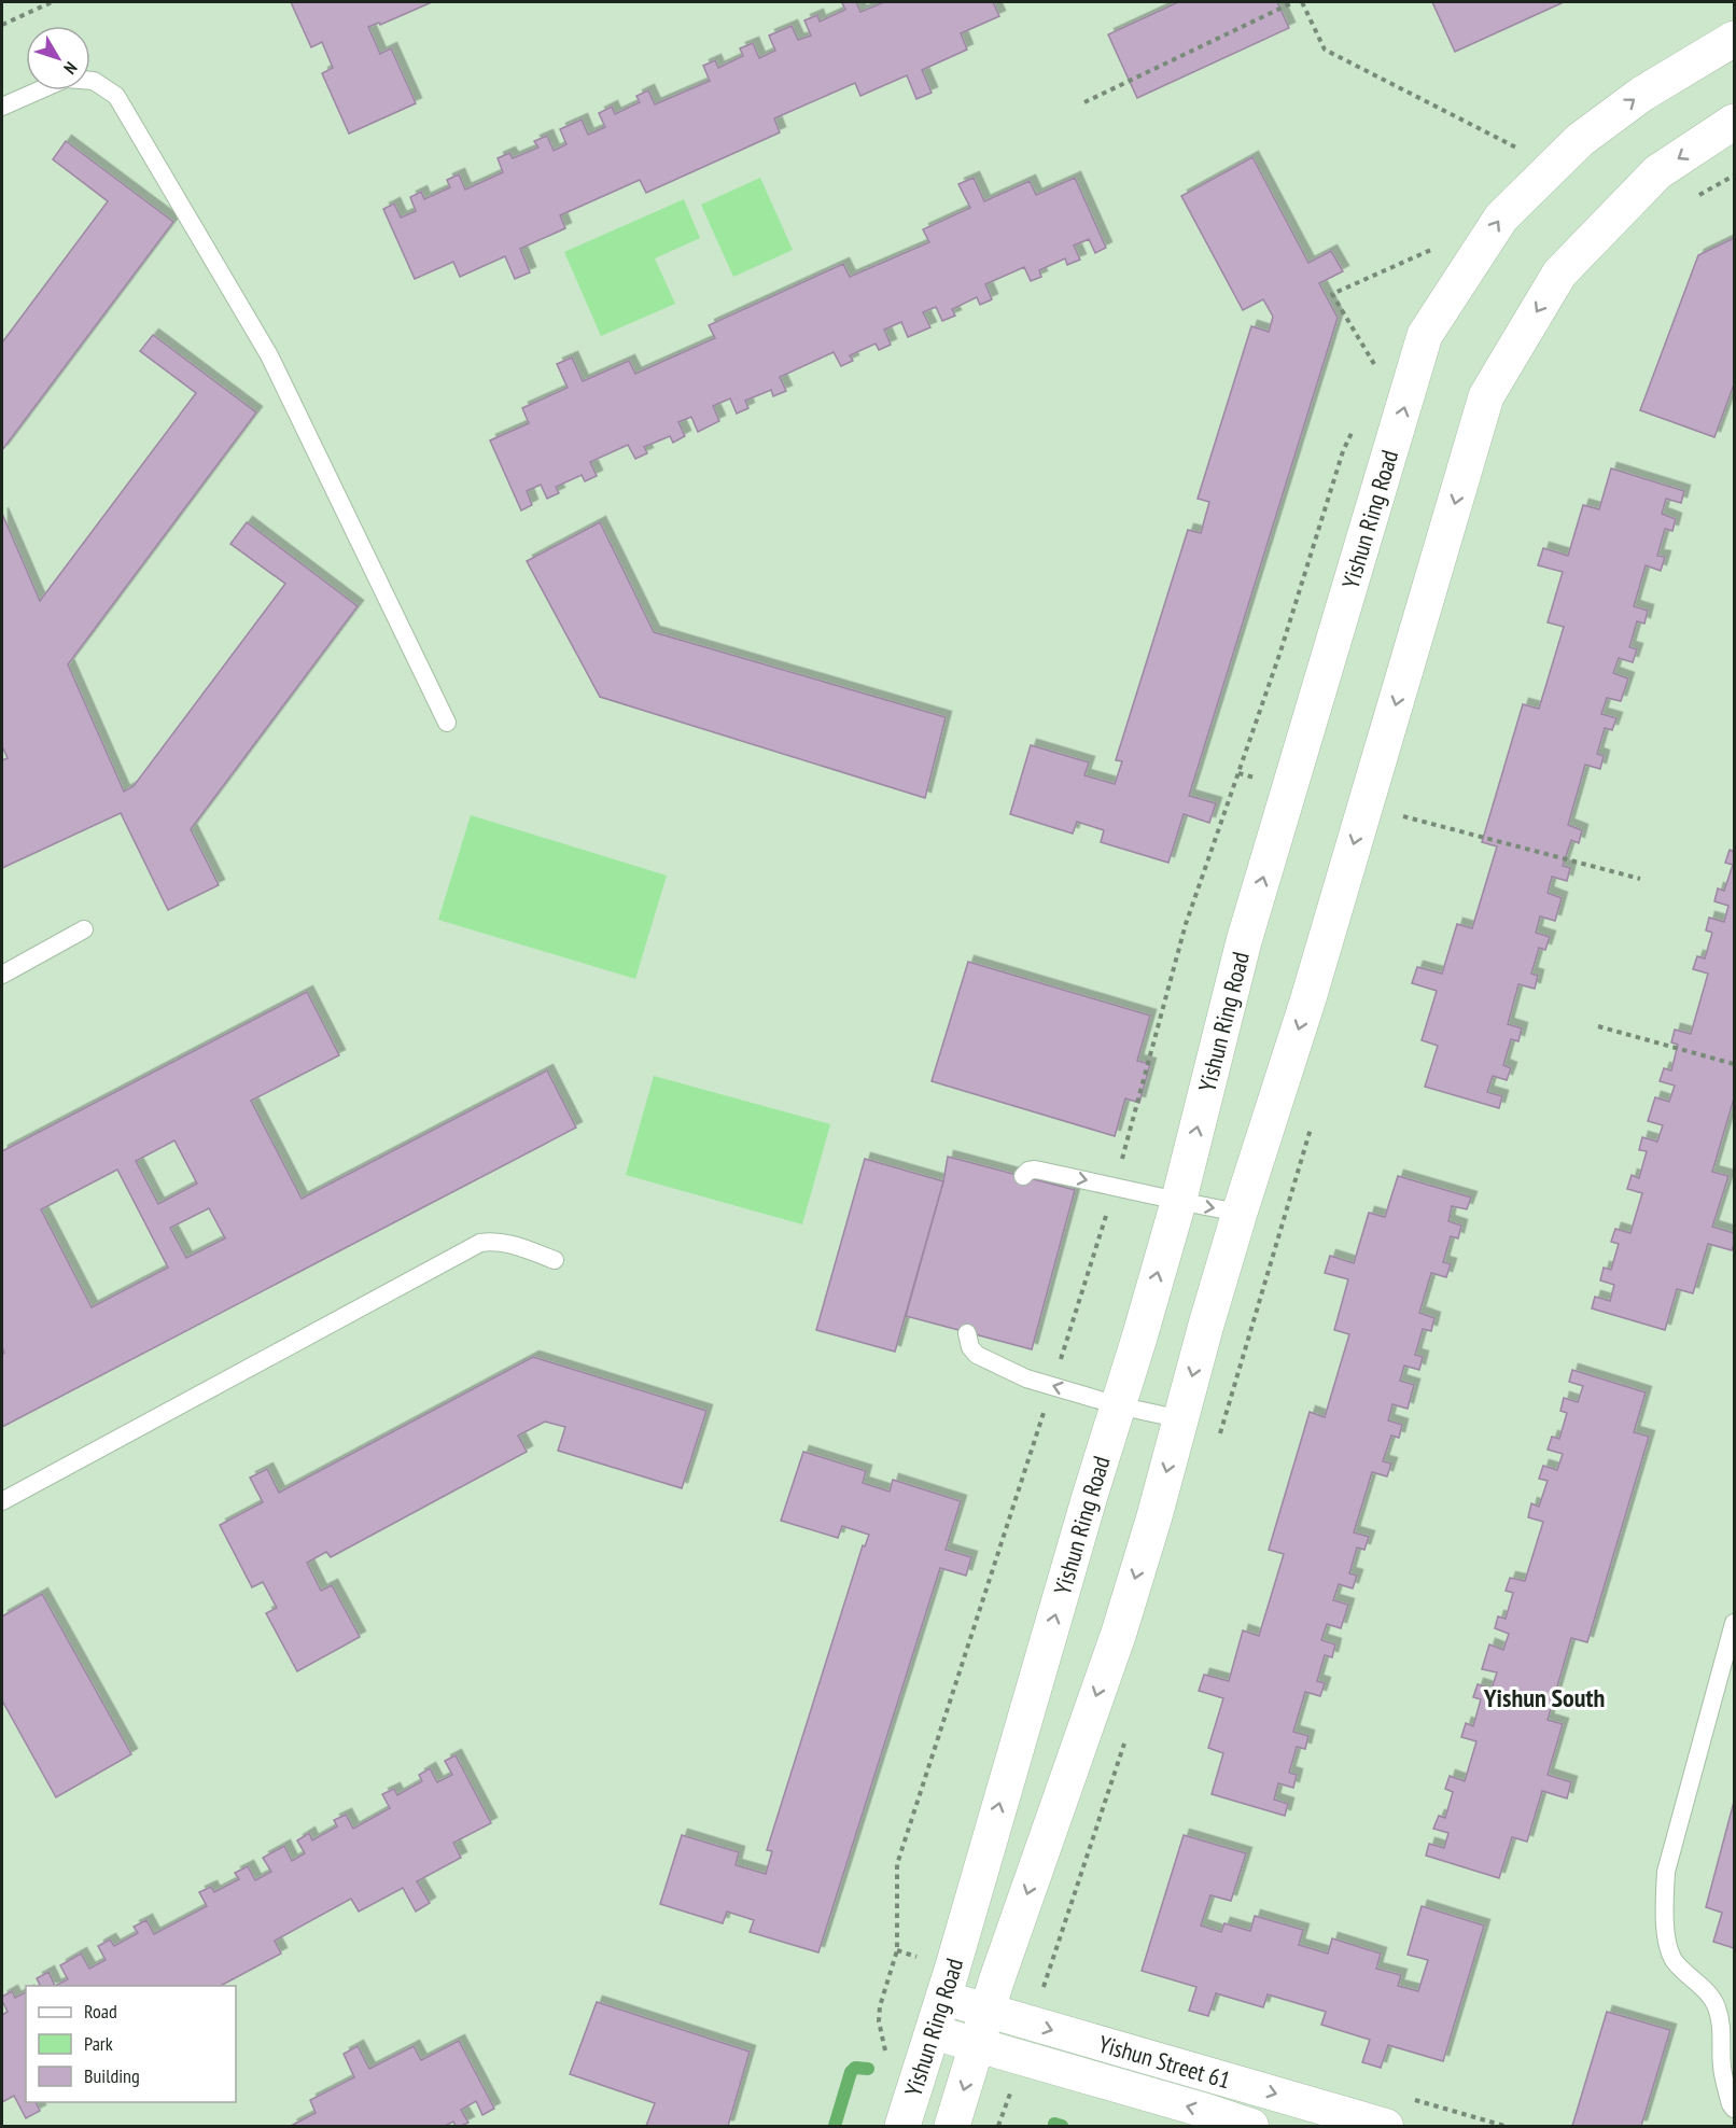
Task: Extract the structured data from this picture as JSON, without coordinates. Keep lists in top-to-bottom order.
{
  "streets": {
    "main road": ["Yishun Ring Road"],
    "street": ["Yishun Street 61"]
  },
  "crossings": [
    ["Yishun Ring Road", "Yishun Street 61"]
  ],
  "districts": ["Yishun South"],
  "legend": ["Road", "Park", "Building"],
  "north": "bottom right"
}
